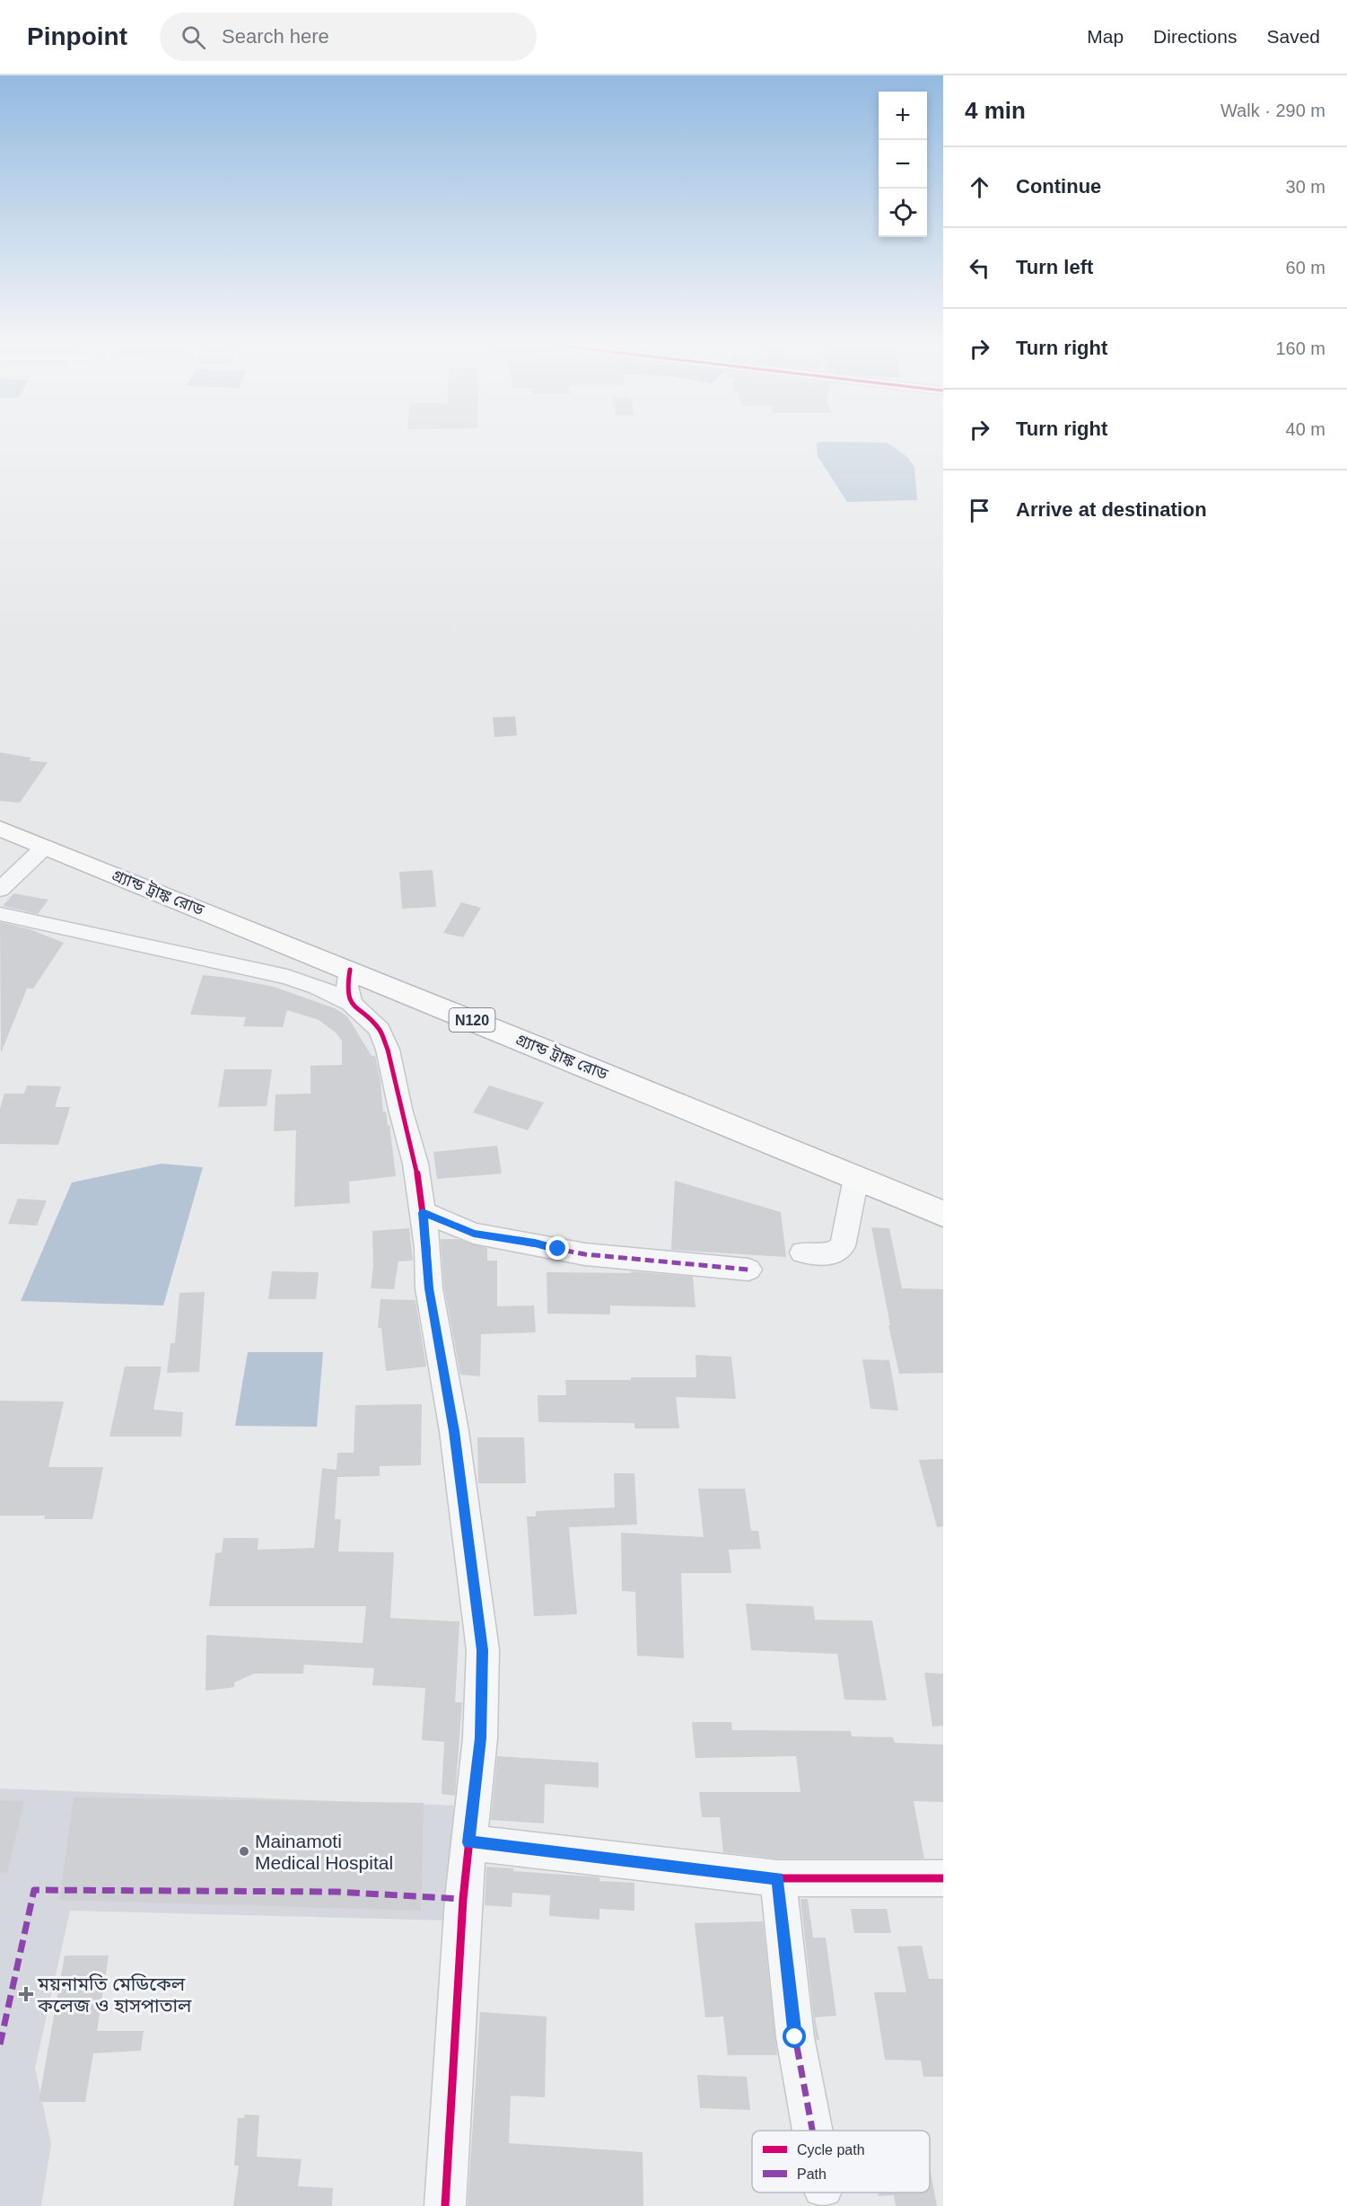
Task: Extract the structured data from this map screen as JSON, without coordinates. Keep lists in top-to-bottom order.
{
  "streets": {
    "highway": ["গ্র্যান্ড ট্রাঙ্ক রোড", "N120"]
  },
  "places": {
    "other": ["Mainamoti Medical Hospital"],
    "health": ["ময়নামতি মেডিকেল কলেজ ও হাসপাতাল"]
  },
  "legend": ["Cycle path", "Path"],
  "page": {
    "header": "Pinpoint",
    "search": "Search here",
    "nav": ["Map", "Directions", "Saved"],
    "heading": ["4 min", "Walk · 290 m"],
    "map_buttons": ["+", "−"],
    "list": [
      ["Continue", "30 m"],
      ["Turn left", "60 m"],
      ["Turn right", "160 m"],
      ["Turn right", "40 m"],
      "Arrive at destination"
    ]
  }
}
